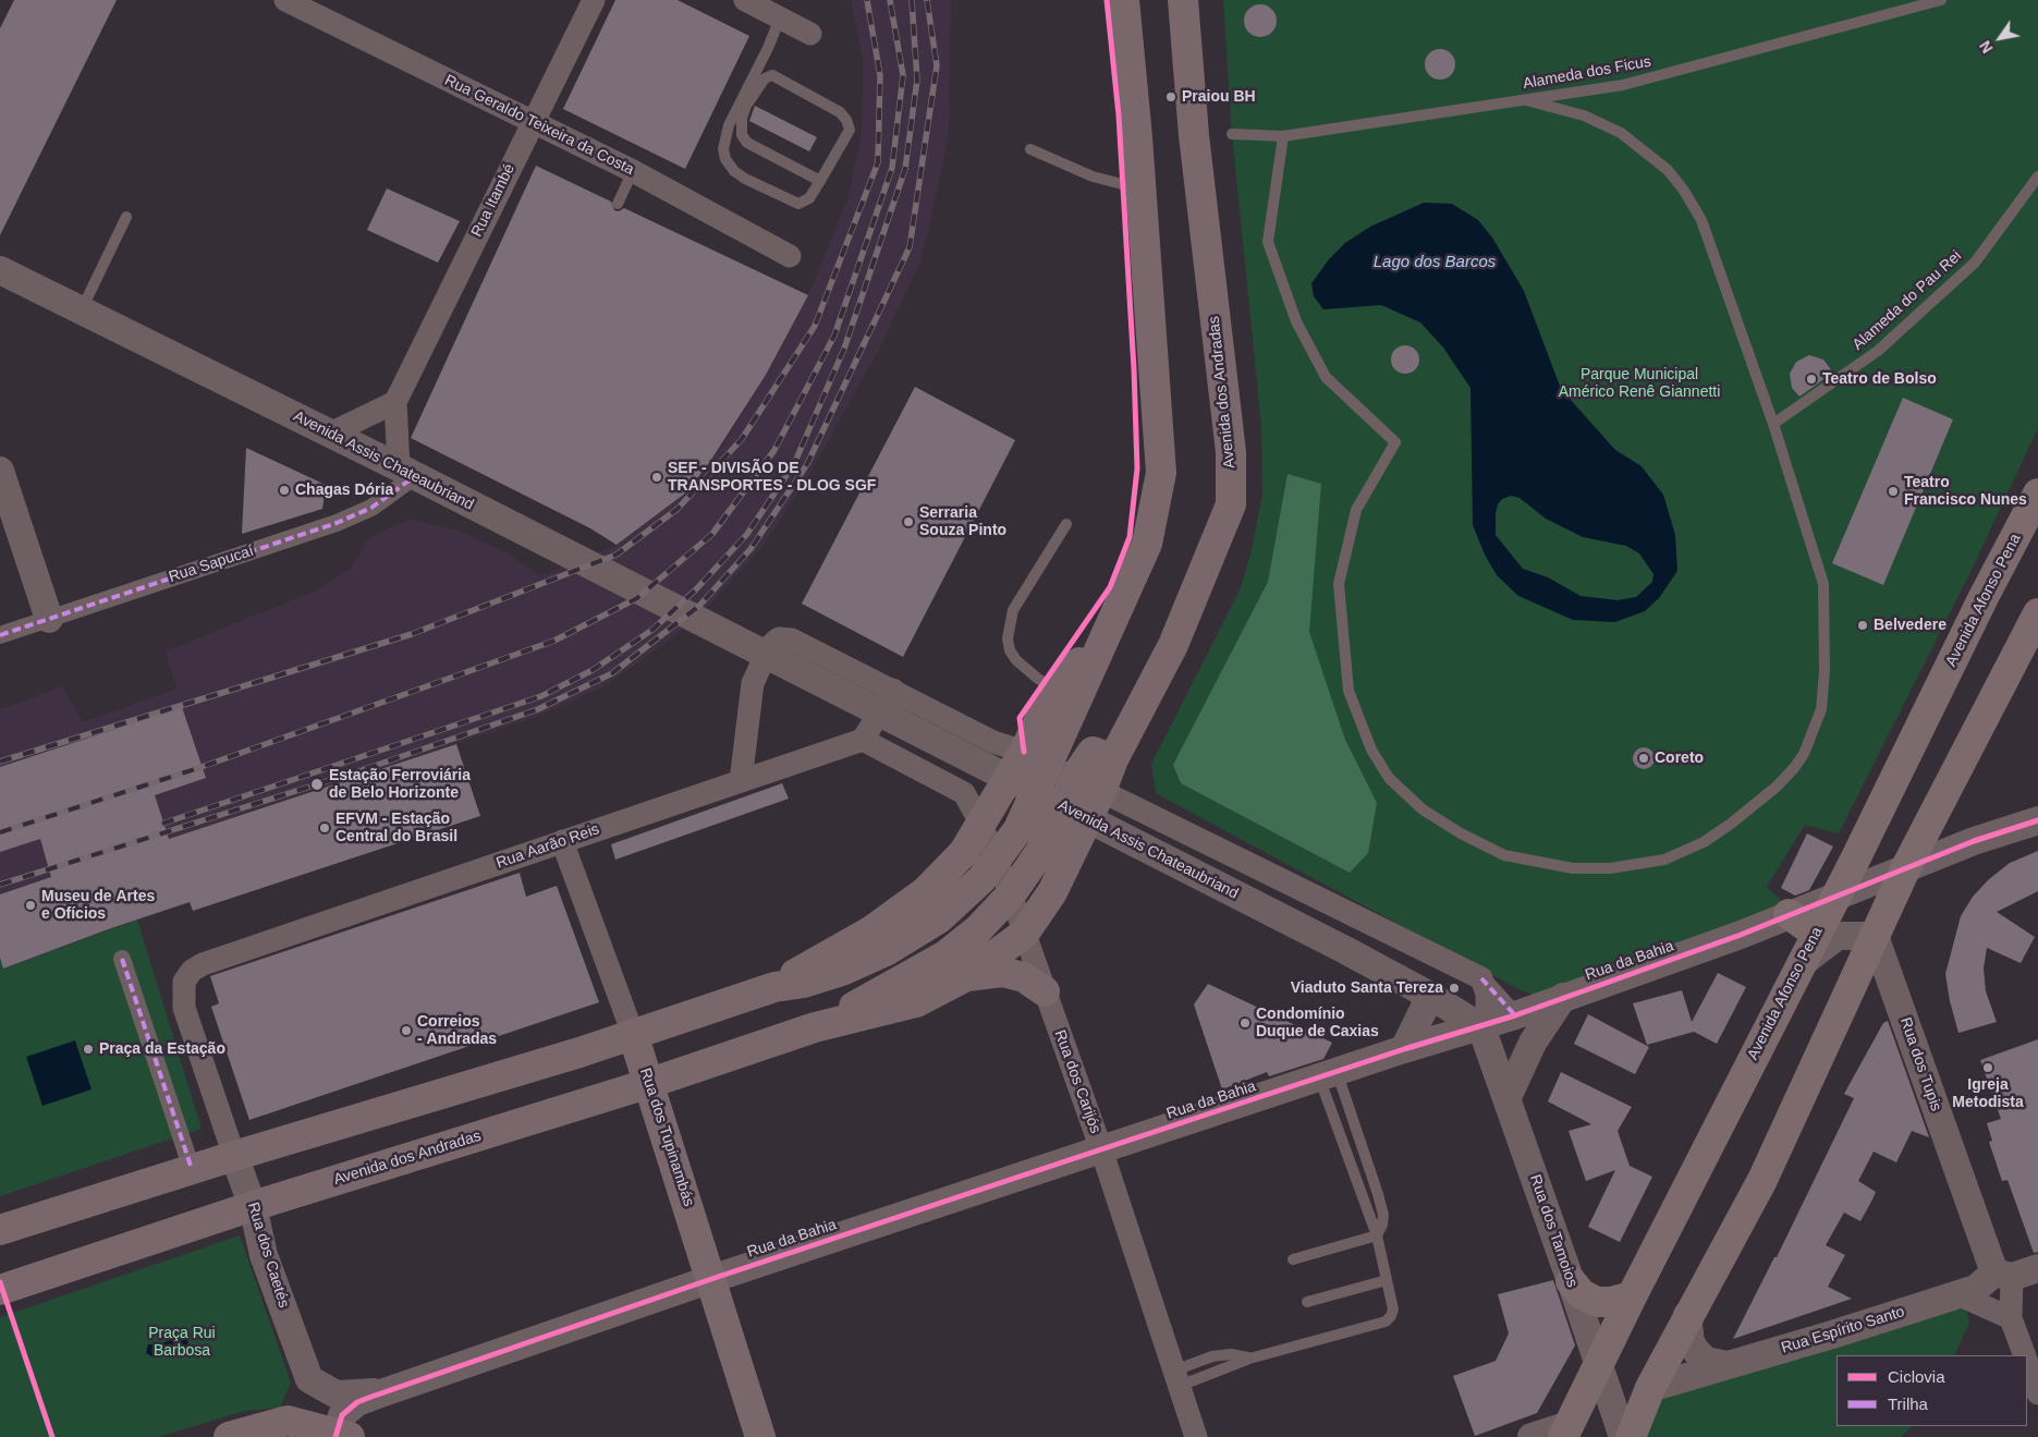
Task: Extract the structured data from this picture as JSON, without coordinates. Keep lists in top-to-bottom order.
{
  "streets": {
    "main road": ["Avenida dos Andradas", "Avenida Afonso Pena", "Rua dos Tupinambás"],
    "street": [
      "Rua Geraldo Teixeira da Costa",
      "Rua Itambé",
      "Avenida Assis Chateaubriand",
      "Rua Sapucaí",
      "Rua Aarão Reis",
      "Rua da Bahia",
      "Rua dos Tupis",
      "Rua dos Carijós",
      "Rua dos Tamoios",
      "Rua dos Caetés",
      "Rua Espírito Santo"
    ],
    "lane": ["Alameda dos Ficus", "Alameda do Pau Rei"]
  },
  "crossings": [
    ["Rua Geraldo Teixeira da Costa", "Rua Itambé"],
    ["Rua Itambé", "Avenida Assis Chateaubriand"],
    ["Rua Itambé", "Rua Sapucaí"],
    ["Avenida dos Andradas", "Rua dos Carijós"],
    ["Avenida dos Andradas", "Rua dos Tupinambás"],
    ["Avenida dos Andradas", "Rua dos Caetés"],
    ["Avenida Assis Chateaubriand", "Rua Sapucaí"],
    ["Avenida Assis Chateaubriand", "Rua da Bahia"],
    ["Avenida Assis Chateaubriand", "Rua dos Tamoios"],
    ["Avenida Afonso Pena", "Rua da Bahia"],
    ["Avenida Afonso Pena", "Rua dos Tamoios"],
    ["Rua Aarão Reis", "Rua dos Tupinambás"],
    ["Rua Aarão Reis", "Rua dos Caetés"],
    ["Rua da Bahia", "Rua dos Carijós"],
    ["Rua da Bahia", "Rua dos Tupinambás"],
    ["Rua da Bahia", "Rua dos Tamoios"],
    ["Rua da Bahia", "Rua dos Caetés"],
    ["Rua dos Tupis", "Rua Espírito Santo"]
  ],
  "water": ["Lago dos Barcos"],
  "parks": ["Parque Municipal Américo Renê Giannetti", "Praça Rui Barbosa"],
  "places": [
    "Praiou BH",
    "Teatro de Bolso",
    "SEF - DIVISÃO DE TRANSPORTES - DLOG SGF",
    "Chagas Dória",
    "Teatro Francisco Nunes",
    "Serraria Souza Pinto",
    "Belvedere",
    "Coreto",
    "Estação Ferroviária de Belo Horizonte",
    "EFVM - Estação Central do Brasil",
    "Museu de Artes e Ofícios",
    "Viaduto Santa Tereza",
    "Condomínio Duque de Caxias",
    "Correios - Andradas",
    "Praça da Estação",
    "Igreja Metodista"
  ],
  "legend": ["Ciclovia", "Trilha"],
  "north": "bottom left"
}
